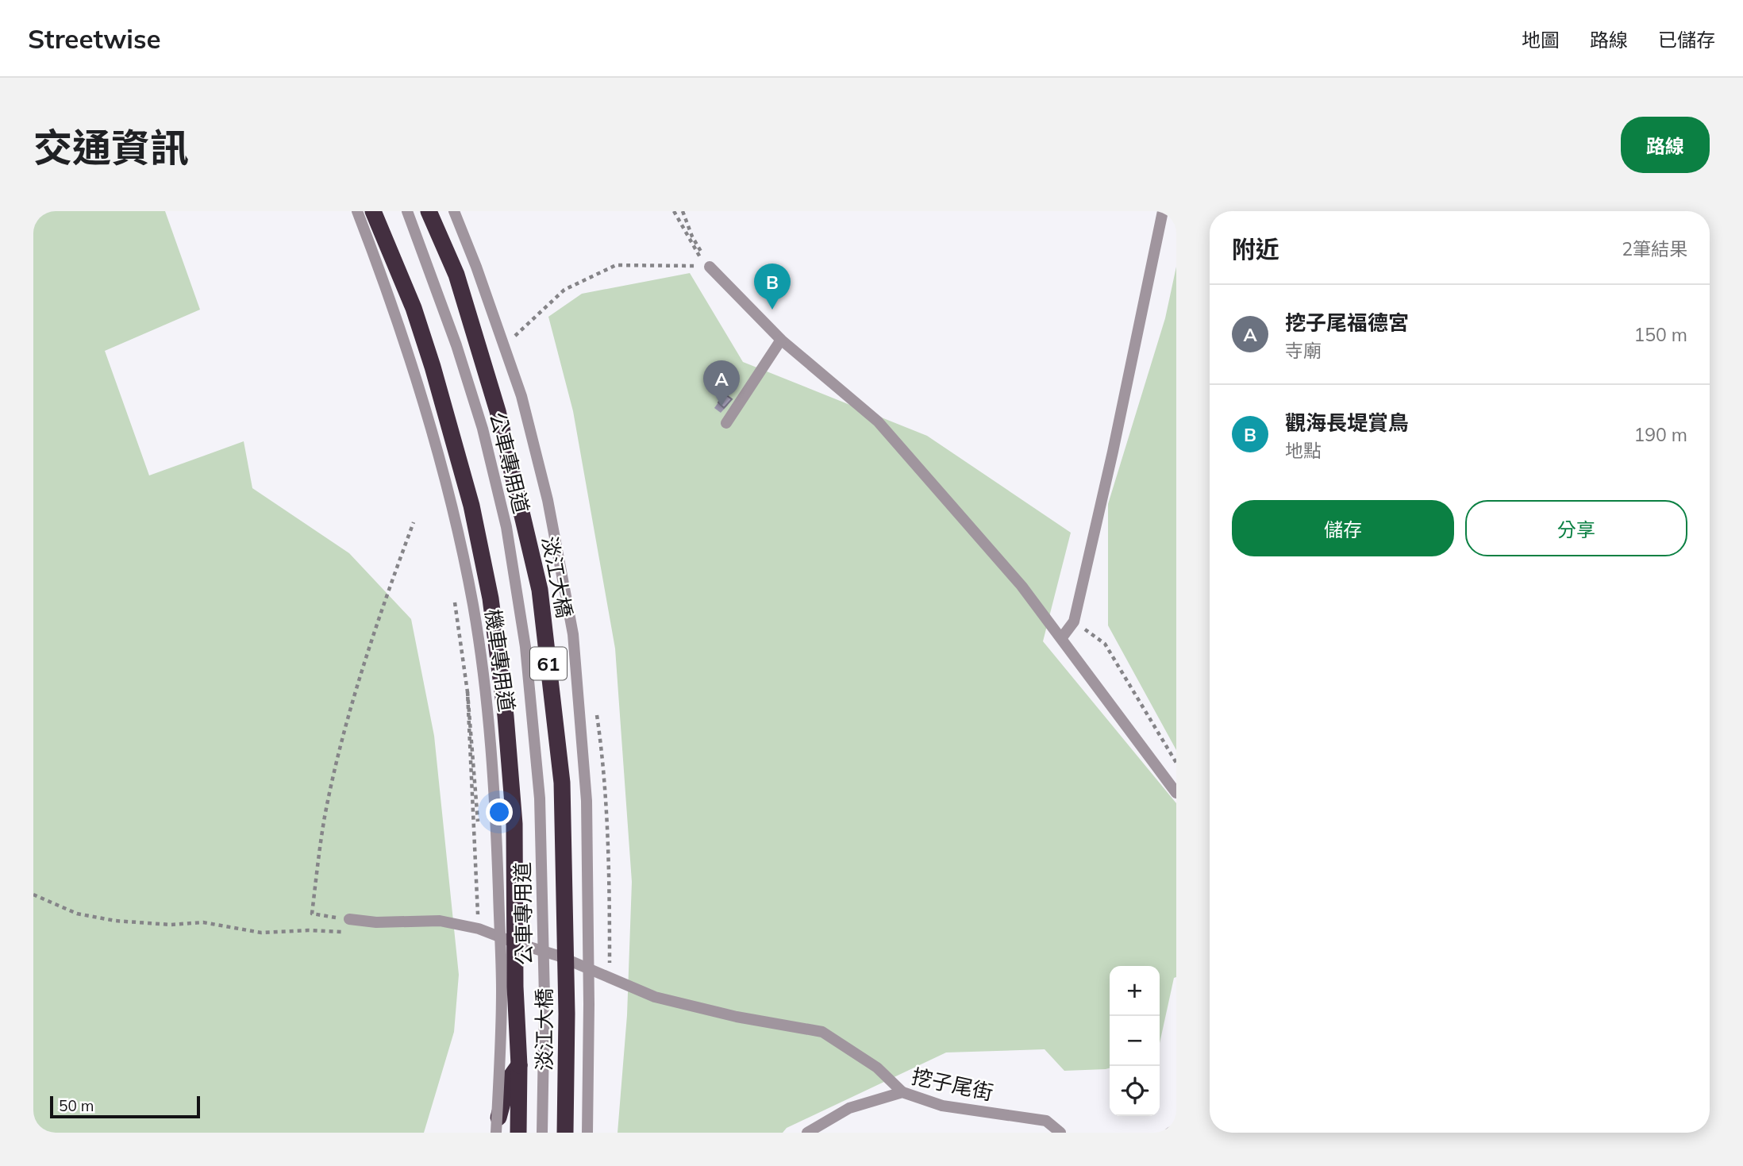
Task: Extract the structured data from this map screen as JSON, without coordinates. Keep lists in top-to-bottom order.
{
  "streets": {
    "highway": ["淡江大橋", "61"],
    "lane": ["公車專用道", "機車專用道", "挖子尾街"]
  },
  "crossings": [
    ["淡江大橋", "61"]
  ],
  "scale_bar": "50 m",
  "page": {
    "header": "Streetwise",
    "nav": ["地圖", "路線", "已儲存"],
    "title": "交通資訊",
    "buttons": [
      "路線",
      ["儲存", "分享"]
    ],
    "heading": ["附近", "2筆結果"],
    "pins": ["B", "A"],
    "list": [
      {
        "mark": "A",
        "name": "挖子尾福德宮",
        "note": "寺廟",
        "value": "150 m"
      },
      {
        "mark": "B",
        "name": "觀海長堤賞鳥",
        "note": "地點",
        "value": "190 m"
      }
    ],
    "map_buttons": ["+", "−"],
    "scale": "50 m"
  }
}
